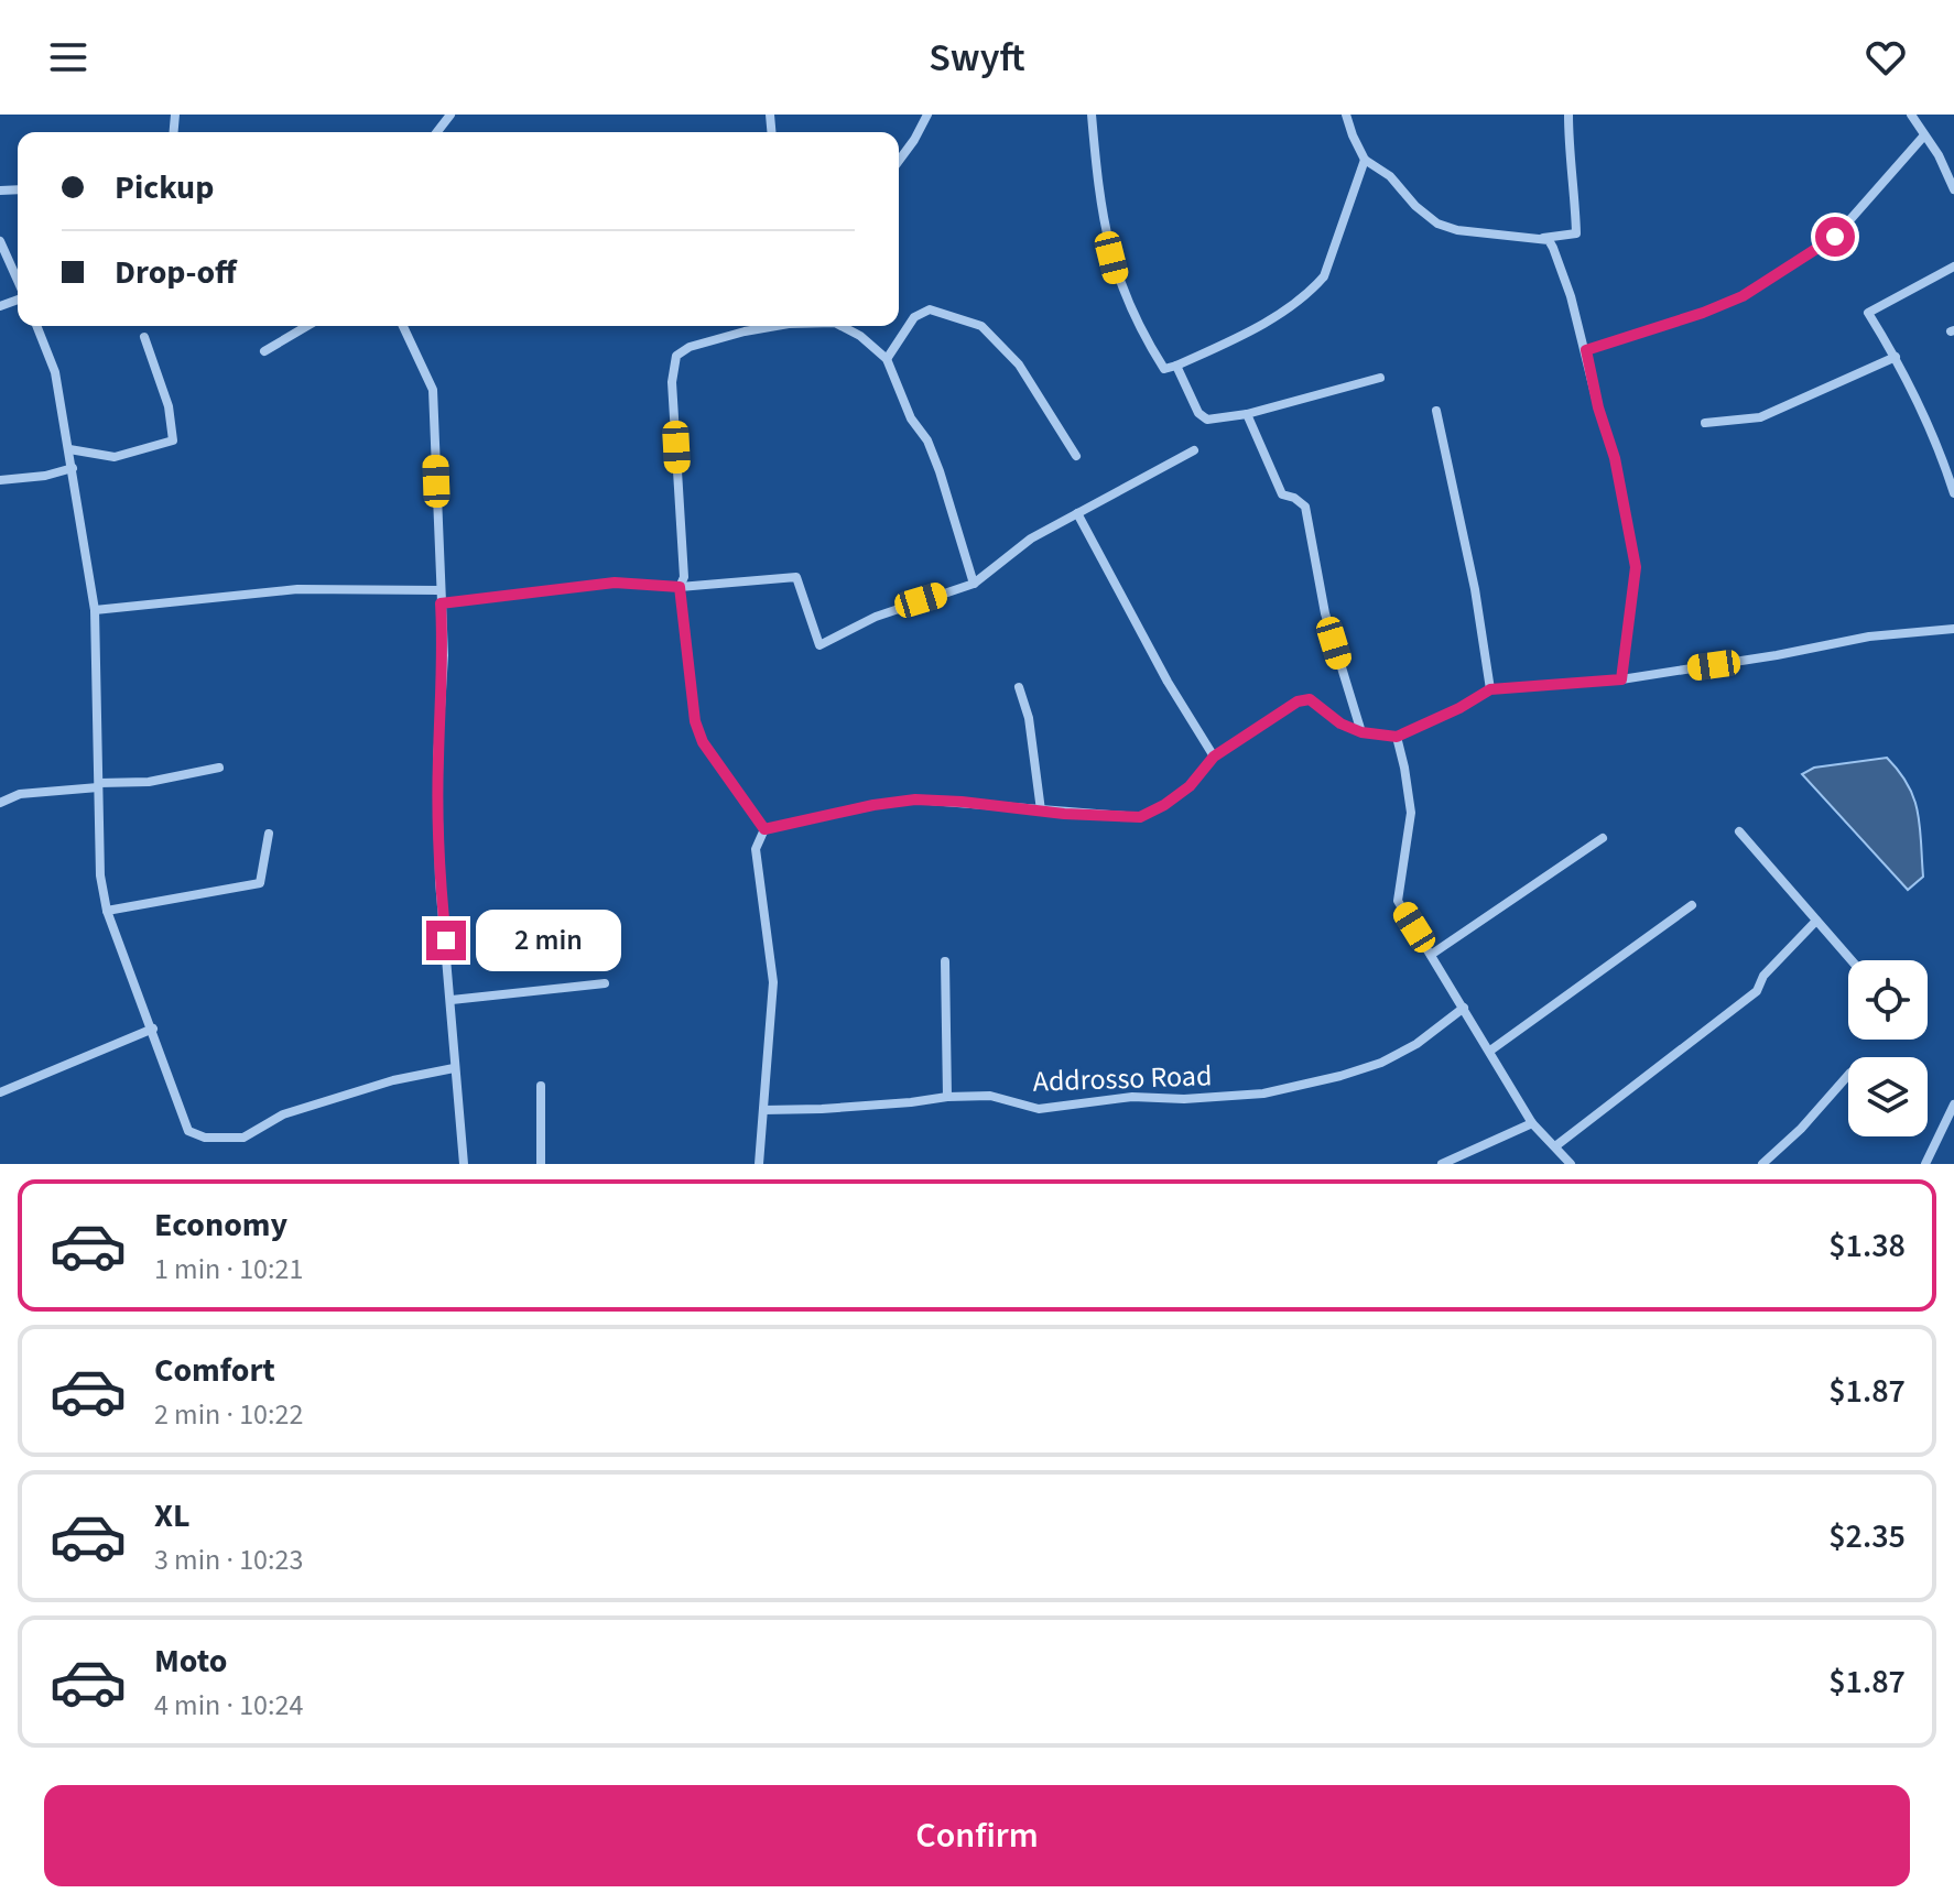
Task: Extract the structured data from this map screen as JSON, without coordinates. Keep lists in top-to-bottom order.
{
  "streets": {
    "street": ["Addrosso Road"]
  },
  "page": {
    "header": "Swyft",
    "banner": ["Pickup", "Drop-off"],
    "bubble": "2 min",
    "list": [
      {
        "name": "Economy",
        "note": "1 min · 10:21",
        "value": "$1.38"
      },
      {
        "name": "Comfort",
        "note": "2 min · 10:22",
        "value": "$1.87"
      },
      {
        "name": "XL",
        "note": "3 min · 10:23",
        "value": "$2.35"
      },
      {
        "name": "Moto",
        "note": "4 min · 10:24",
        "value": "$1.87"
      }
    ],
    "buttons": "Confirm"
  }
}
